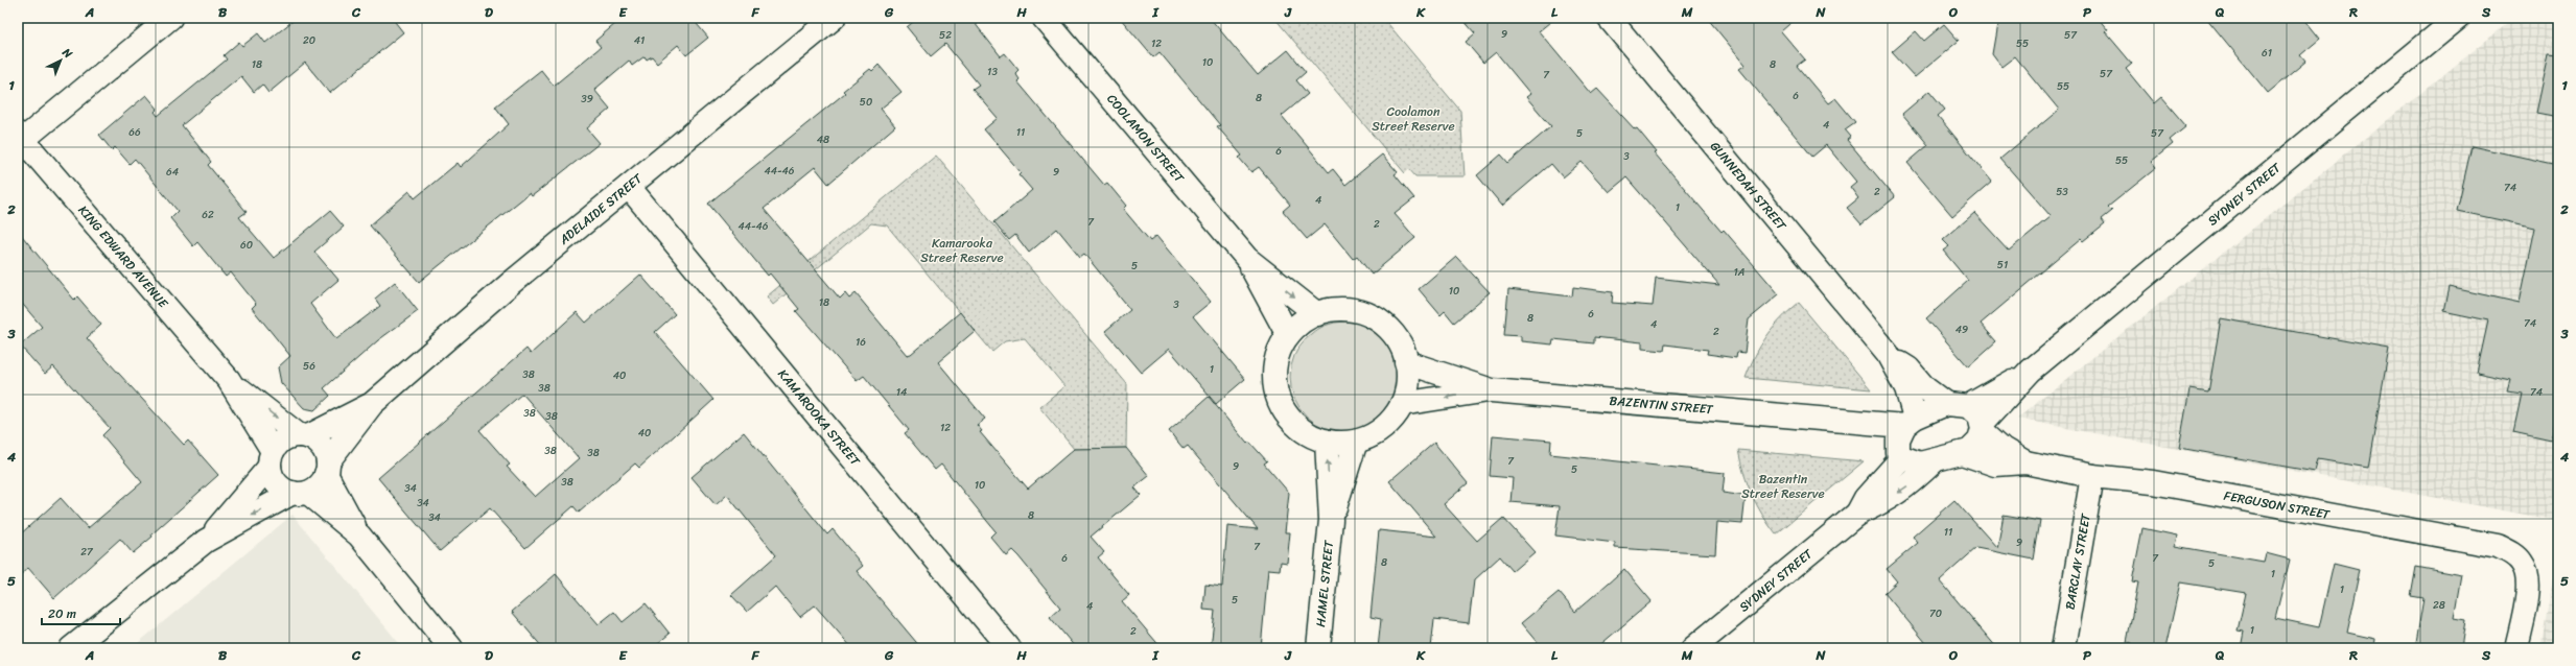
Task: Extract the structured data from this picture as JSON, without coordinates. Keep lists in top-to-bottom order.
{
  "streets": {
    "street": [
      "COOLAMON STREET",
      "GUNNEDAH STREET",
      "SYDNEY STREET",
      "ADELAIDE STREET",
      "KING EDWARD AVENUE",
      "BAZENTIN STREET",
      "KAMAROOKA STREET",
      "FERGUSON STREET",
      "BARCLAY STREET",
      "HAMEL STREET"
    ]
  },
  "crossings": [
    ["COOLAMON STREET", "BAZENTIN STREET"],
    ["COOLAMON STREET", "HAMEL STREET"],
    ["GUNNEDAH STREET", "SYDNEY STREET"],
    ["GUNNEDAH STREET", "BAZENTIN STREET"],
    ["SYDNEY STREET", "BAZENTIN STREET"],
    ["SYDNEY STREET", "FERGUSON STREET"],
    ["ADELAIDE STREET", "KING EDWARD AVENUE"],
    ["ADELAIDE STREET", "KAMAROOKA STREET"],
    ["BAZENTIN STREET", "HAMEL STREET"],
    ["FERGUSON STREET", "BARCLAY STREET"]
  ],
  "parks": ["Coolamon Street Reserve", "Kamarooka Street Reserve", "Bazentin Street Reserve"],
  "house_numbers": [
    "9",
    "52",
    "57",
    "20",
    "41",
    "12",
    "55",
    "61",
    "10",
    "18",
    "8",
    "13",
    "57",
    "7",
    "55",
    "6",
    "8",
    "39",
    "50",
    "4",
    "66",
    "11",
    "5",
    "57",
    "48",
    "6",
    "3",
    "55",
    "44-46",
    "64",
    "9",
    "74",
    "2",
    "53",
    "4",
    "1",
    "62",
    "7",
    "2",
    "44-46",
    "60",
    "51",
    "5",
    "1A",
    "10",
    "18",
    "3",
    "6",
    "8",
    "74",
    "4",
    "49",
    "2",
    "16",
    "56",
    "1",
    "38",
    "40",
    "38",
    "14",
    "74",
    "38",
    "38",
    "12",
    "40",
    "38",
    "38",
    "7",
    "9",
    "5",
    "38",
    "10",
    "34",
    "34",
    "8",
    "34",
    "11",
    "9",
    "7",
    "27",
    "6",
    "7",
    "8",
    "5",
    "1",
    "1",
    "5",
    "28",
    "4",
    "70",
    "1",
    "2"
  ],
  "scale_bar": "20 m",
  "north": "top right",
  "grid": {
    "columns": [
      "A",
      "B",
      "C",
      "D",
      "E",
      "F",
      "G",
      "H",
      "I",
      "J",
      "K",
      "L",
      "M",
      "N",
      "O",
      "P",
      "Q",
      "R",
      "S"
    ],
    "rows": [
      "1",
      "2",
      "3",
      "4",
      "5"
    ]
  }
}
